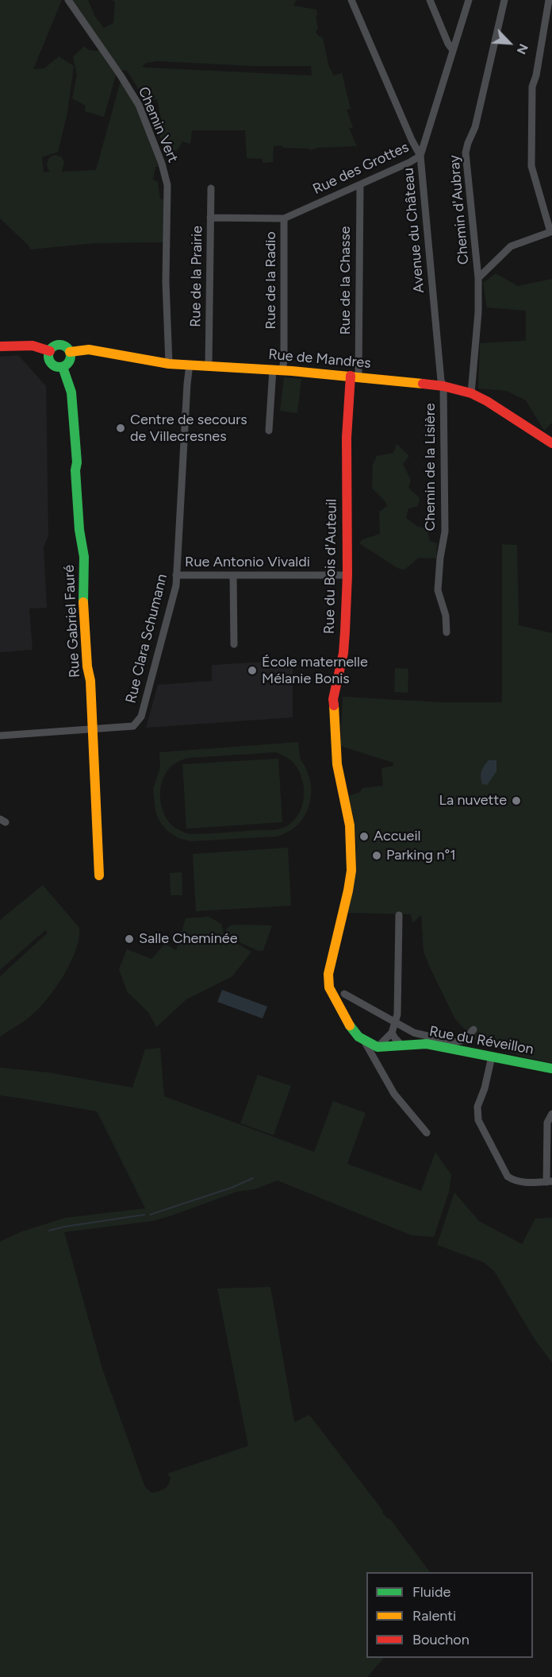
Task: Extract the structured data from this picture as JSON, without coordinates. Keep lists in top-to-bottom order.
{
  "streets": {
    "street": [
      "Chemin Vert",
      "Rue des Grottes",
      "Chemin d'Aubray",
      "Avenue du Château",
      "Rue de la Prairie",
      "Rue de la Radio",
      "Rue de la Chasse",
      "Rue de Mandres",
      "Chemin de la Lisière",
      "Rue Antonio Vivaldi",
      "Rue du Bois d'Auteuil",
      "Rue Gabriel Fauré",
      "Rue Clara Schumann",
      "Rue du Réveillon"
    ]
  },
  "crossings": [
    ["Chemin Vert", "Rue de Mandres"],
    ["Rue des Grottes", "Avenue du Château"],
    ["Rue des Grottes", "Rue de la Prairie"],
    ["Rue des Grottes", "Rue de la Radio"],
    ["Rue des Grottes", "Rue de la Chasse"],
    ["Chemin d'Aubray", "Rue de Mandres"],
    ["Avenue du Château", "Rue de Mandres"],
    ["Avenue du Château", "Chemin de la Lisière"],
    ["Rue de la Prairie", "Rue de Mandres"],
    ["Rue de la Radio", "Rue de Mandres"],
    ["Rue de la Chasse", "Rue de Mandres"],
    ["Rue de la Chasse", "Rue du Bois d'Auteuil"],
    ["Rue de Mandres", "Chemin de la Lisière"],
    ["Rue de Mandres", "Rue du Bois d'Auteuil"],
    ["Rue de Mandres", "Rue Gabriel Fauré"],
    ["Rue de Mandres", "Rue Clara Schumann"],
    ["Rue Antonio Vivaldi", "Rue du Bois d'Auteuil"],
    ["Rue Antonio Vivaldi", "Rue Clara Schumann"],
    ["Rue du Bois d'Auteuil", "Rue du Réveillon"],
    ["Rue Gabriel Fauré", "Rue Clara Schumann"]
  ],
  "places": [
    "Centre de secours de Villecresnes",
    "École maternelle Mélanie Bonis",
    "La nuvette",
    "Accueil",
    "Parking n°1",
    "Salle Cheminée"
  ],
  "legend": ["Fluide", "Ralenti", "Bouchon"],
  "north": "bottom right"
}
